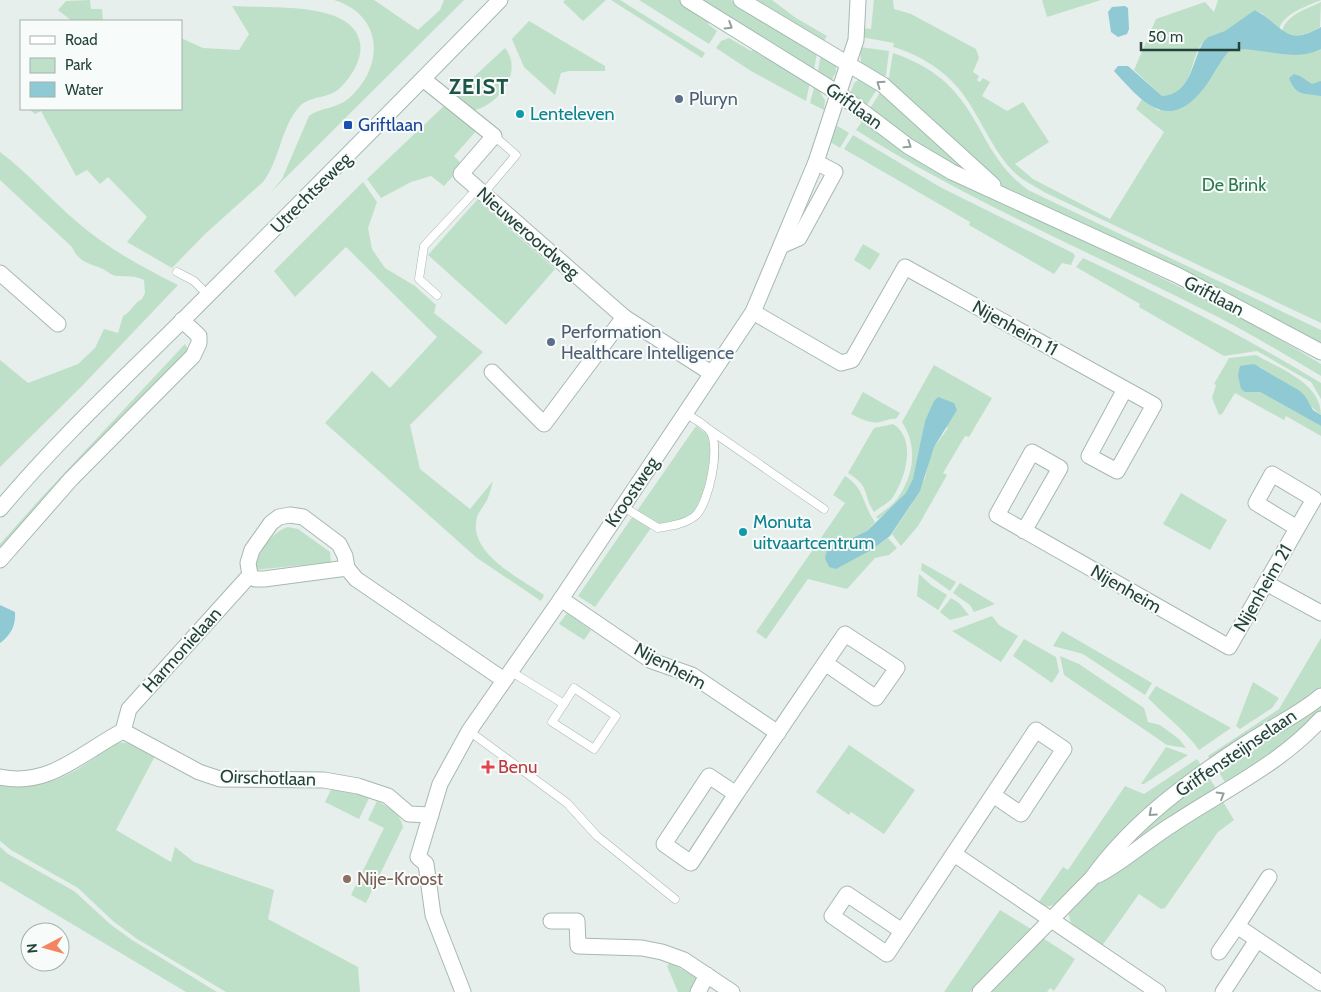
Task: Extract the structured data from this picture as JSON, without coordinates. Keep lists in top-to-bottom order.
{
  "streets": {
    "street": [
      "Griftlaan",
      "Utrechtseweg",
      "Nieuweroordweg",
      "Nijenheim 11",
      "Kroostweg",
      "Nijenheim 21",
      "Nijenheim",
      "Harmonielaan",
      "Griffensteijnselaan",
      "Oirschotlaan"
    ]
  },
  "crossings": [
    ["Griftlaan", "Kroostweg"],
    ["Nieuweroordweg", "Kroostweg"],
    ["Nijenheim 11", "Kroostweg"],
    ["Kroostweg", "Nijenheim"],
    ["Kroostweg", "Oirschotlaan"],
    ["Nijenheim 21", "Nijenheim"],
    ["Harmonielaan", "Oirschotlaan"]
  ],
  "districts": ["ZEIST"],
  "parks": ["De Brink"],
  "places": {
    "other": [
      "Pluryn",
      "Lenteleven",
      "Performation Healthcare Intelligence",
      "Monuta uitvaartcentrum",
      "Nije-Kroost"
    ],
    "transit": ["Griftlaan"],
    "health": ["Benu"]
  },
  "legend": ["Road", "Park", "Water"],
  "scale_bar": "50 m",
  "north": "left"
}
